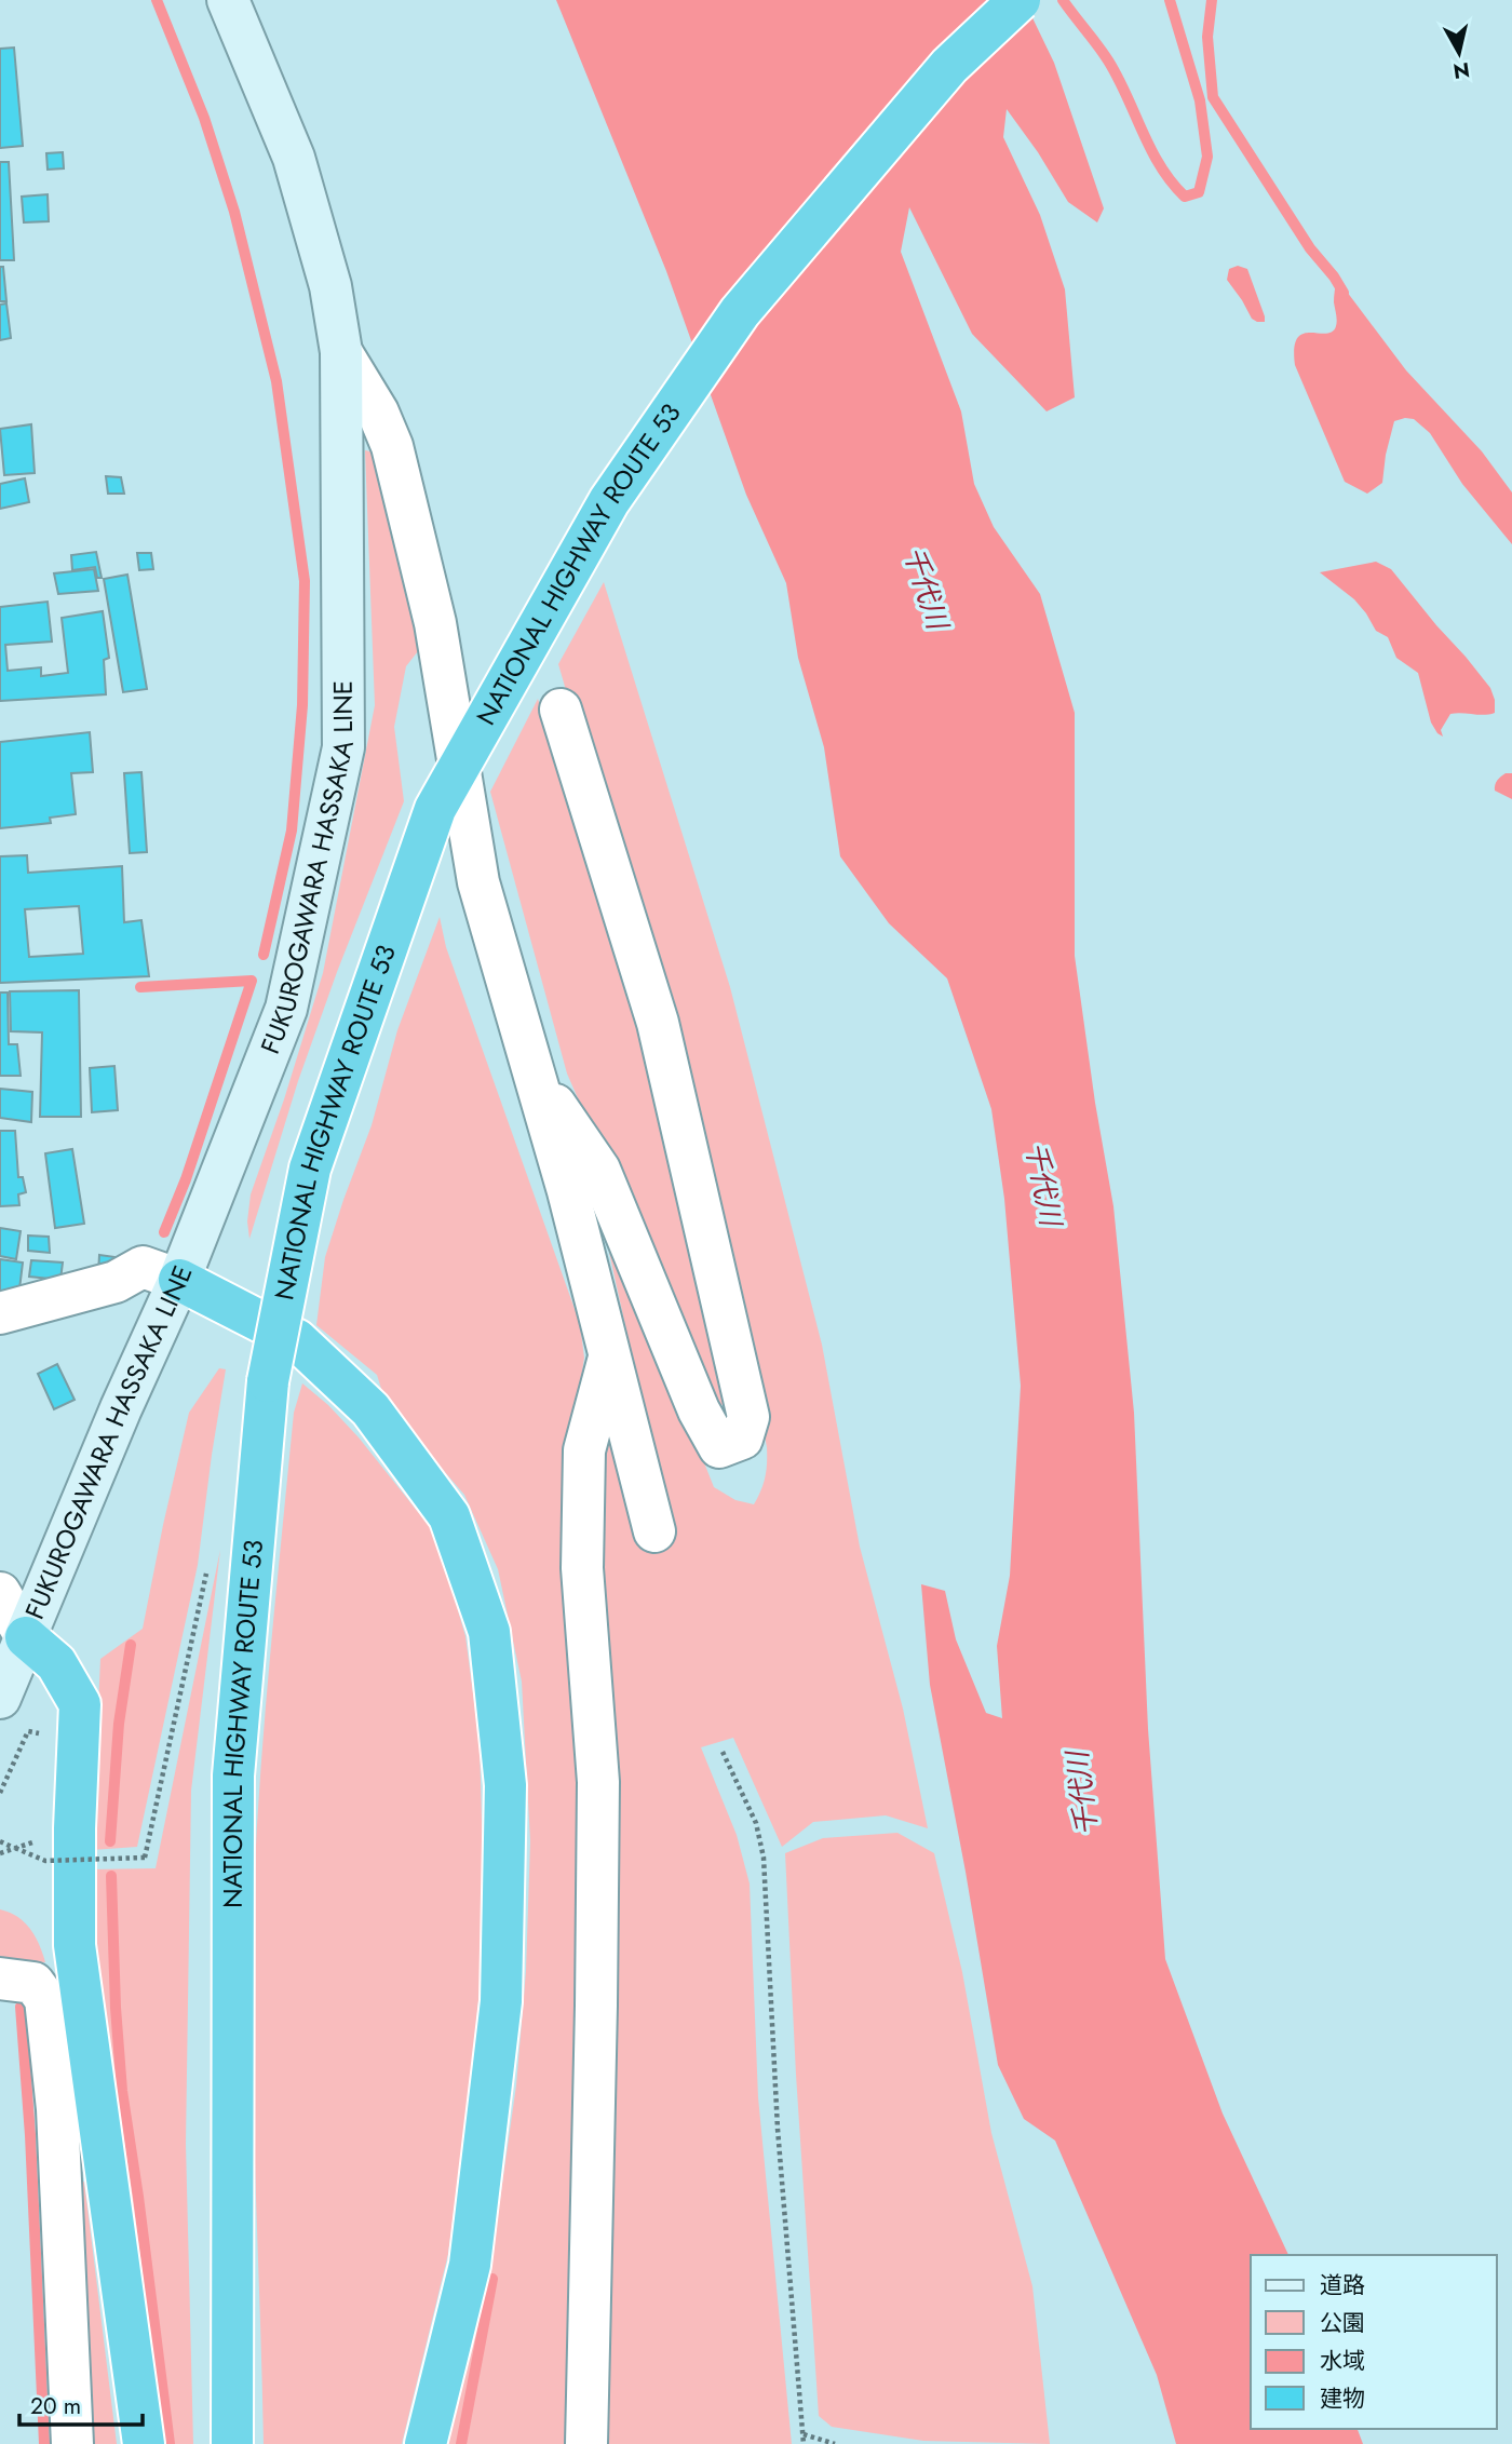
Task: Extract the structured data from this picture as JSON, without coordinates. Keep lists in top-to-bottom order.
{
  "streets": {
    "highway": ["NATIONAL HIGHWAY ROUTE 53"],
    "main road": ["FUKUROGAWARA HASSAKA LINE"]
  },
  "water": ["千代川"],
  "legend": [
    "道路",
    "公園",
    "水域",
    "建物"
  ],
  "scale_bar": "20 m",
  "north": "bottom"
}
